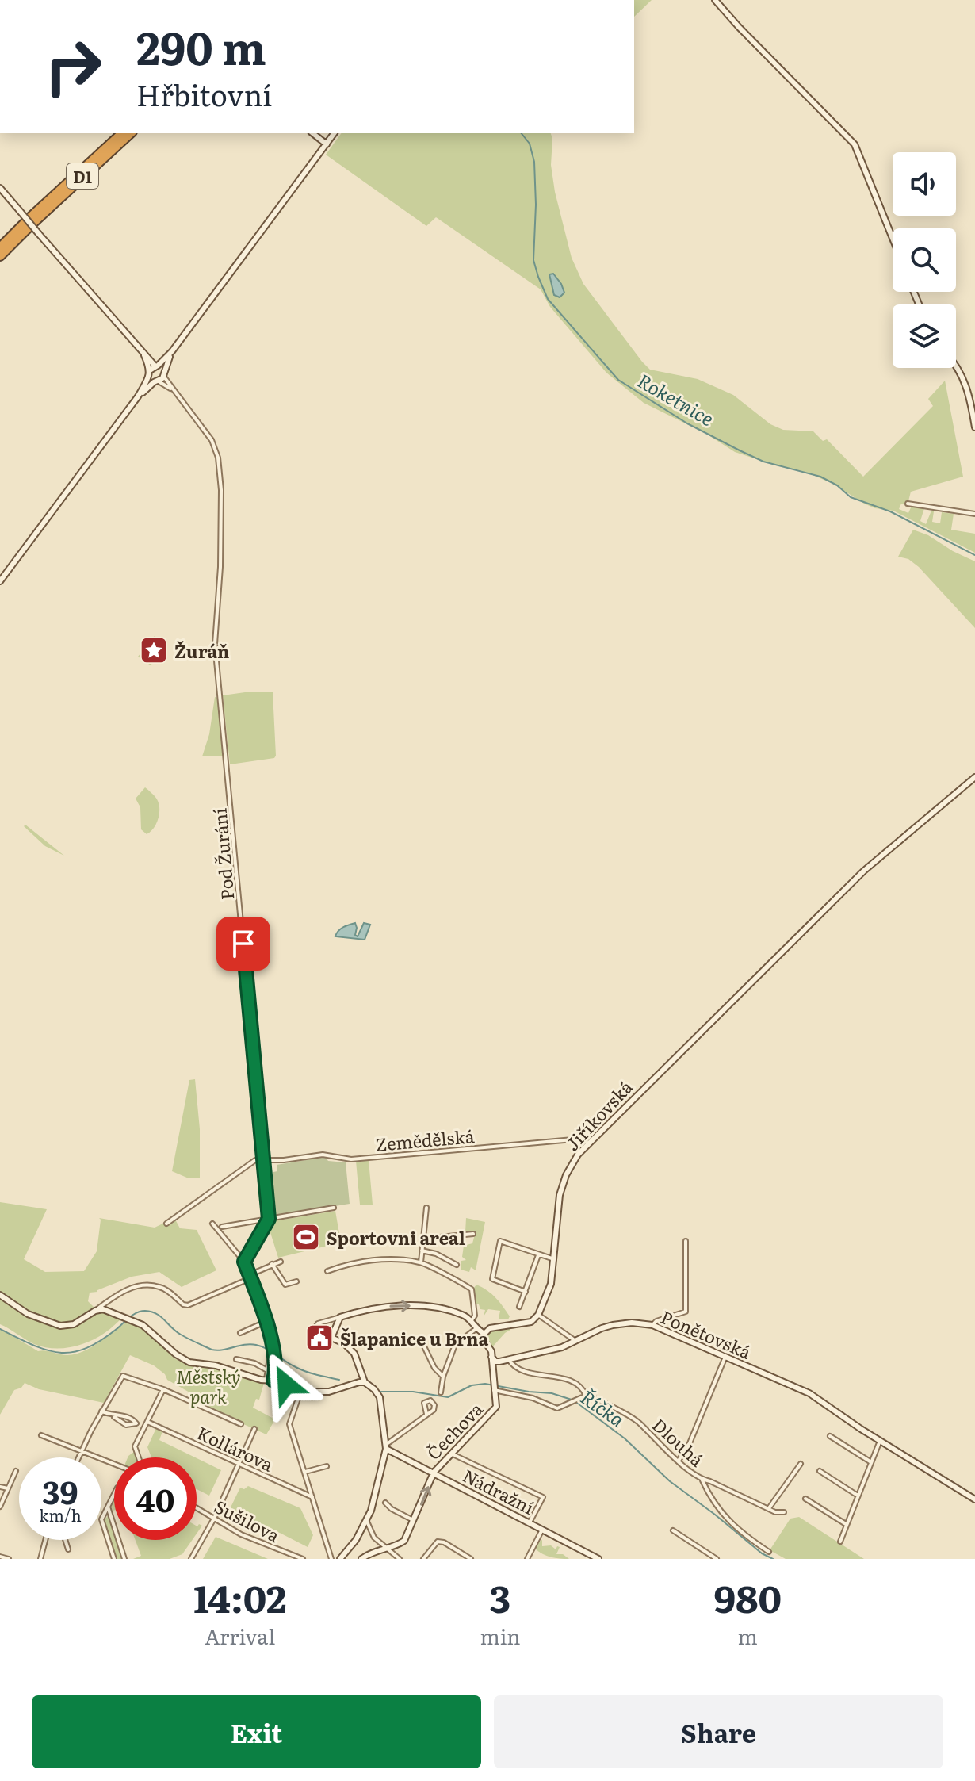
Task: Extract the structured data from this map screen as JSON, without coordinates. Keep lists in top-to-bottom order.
{
  "streets": {
    "highway": ["D1"],
    "street": [
      "Pod Žurání",
      "Jiříkovská",
      "Zemědělská",
      "Ponětovská",
      "Čechova",
      "Dlouhá",
      "Kollárova",
      "Nádražní",
      "Sušilova"
    ]
  },
  "crossings": [
    ["Pod Žurání", "Zemědělská"],
    ["Jiříkovská", "Zemědělská"],
    ["Čechova", "Nádražní"]
  ],
  "water": ["Roketnice", "Říčka"],
  "parks": ["Městský park"],
  "places": {
    "place": ["Žuráň"],
    "sports": ["Sportovni areal"],
    "public building": ["Šlapanice u Brna"]
  },
  "page": {
    "turn": ["290 m", "Hřbitovní"],
    "speed": "39 km/h",
    "limit": "40",
    "eta": [
      "14:02",
      "Arrival",
      "3",
      "min",
      "980",
      "m"
    ],
    "buttons": ["Exit", "Share"]
  }
}
